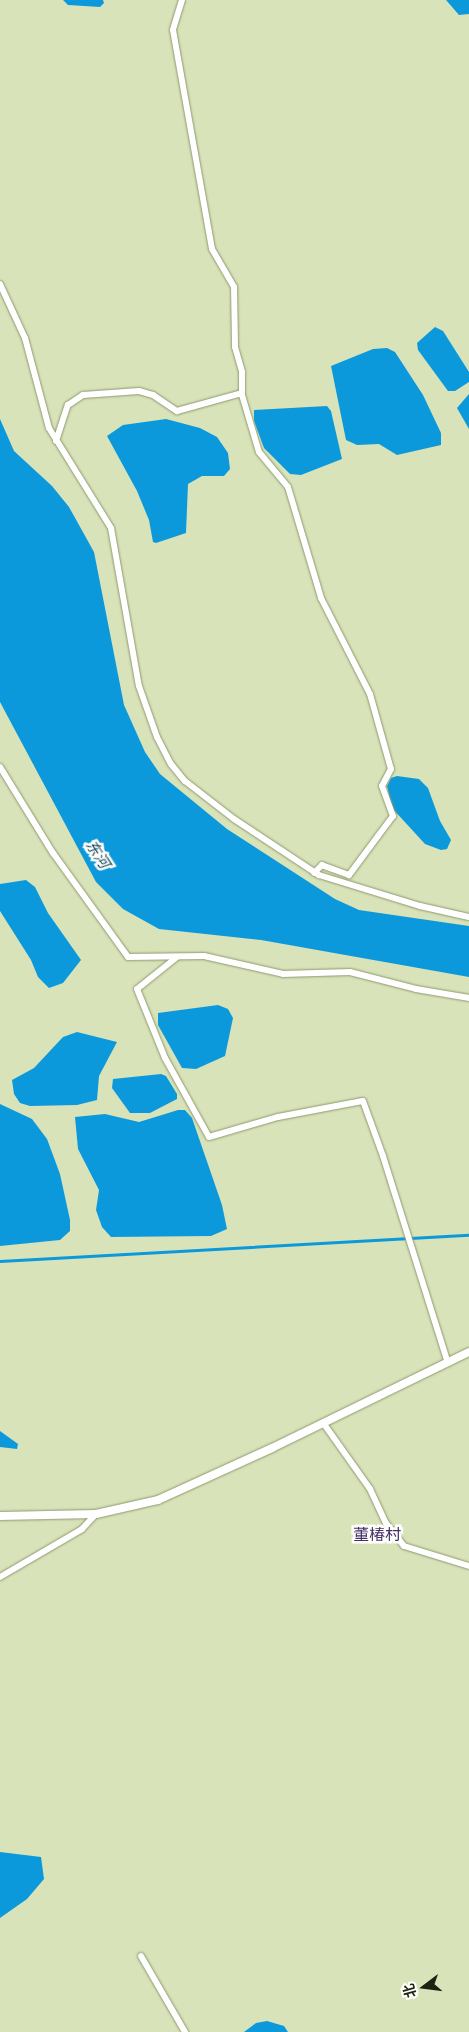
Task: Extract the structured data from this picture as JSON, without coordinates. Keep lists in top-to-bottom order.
{
  "districts": ["董椿村"],
  "water": ["东河"],
  "north": "left"
}
